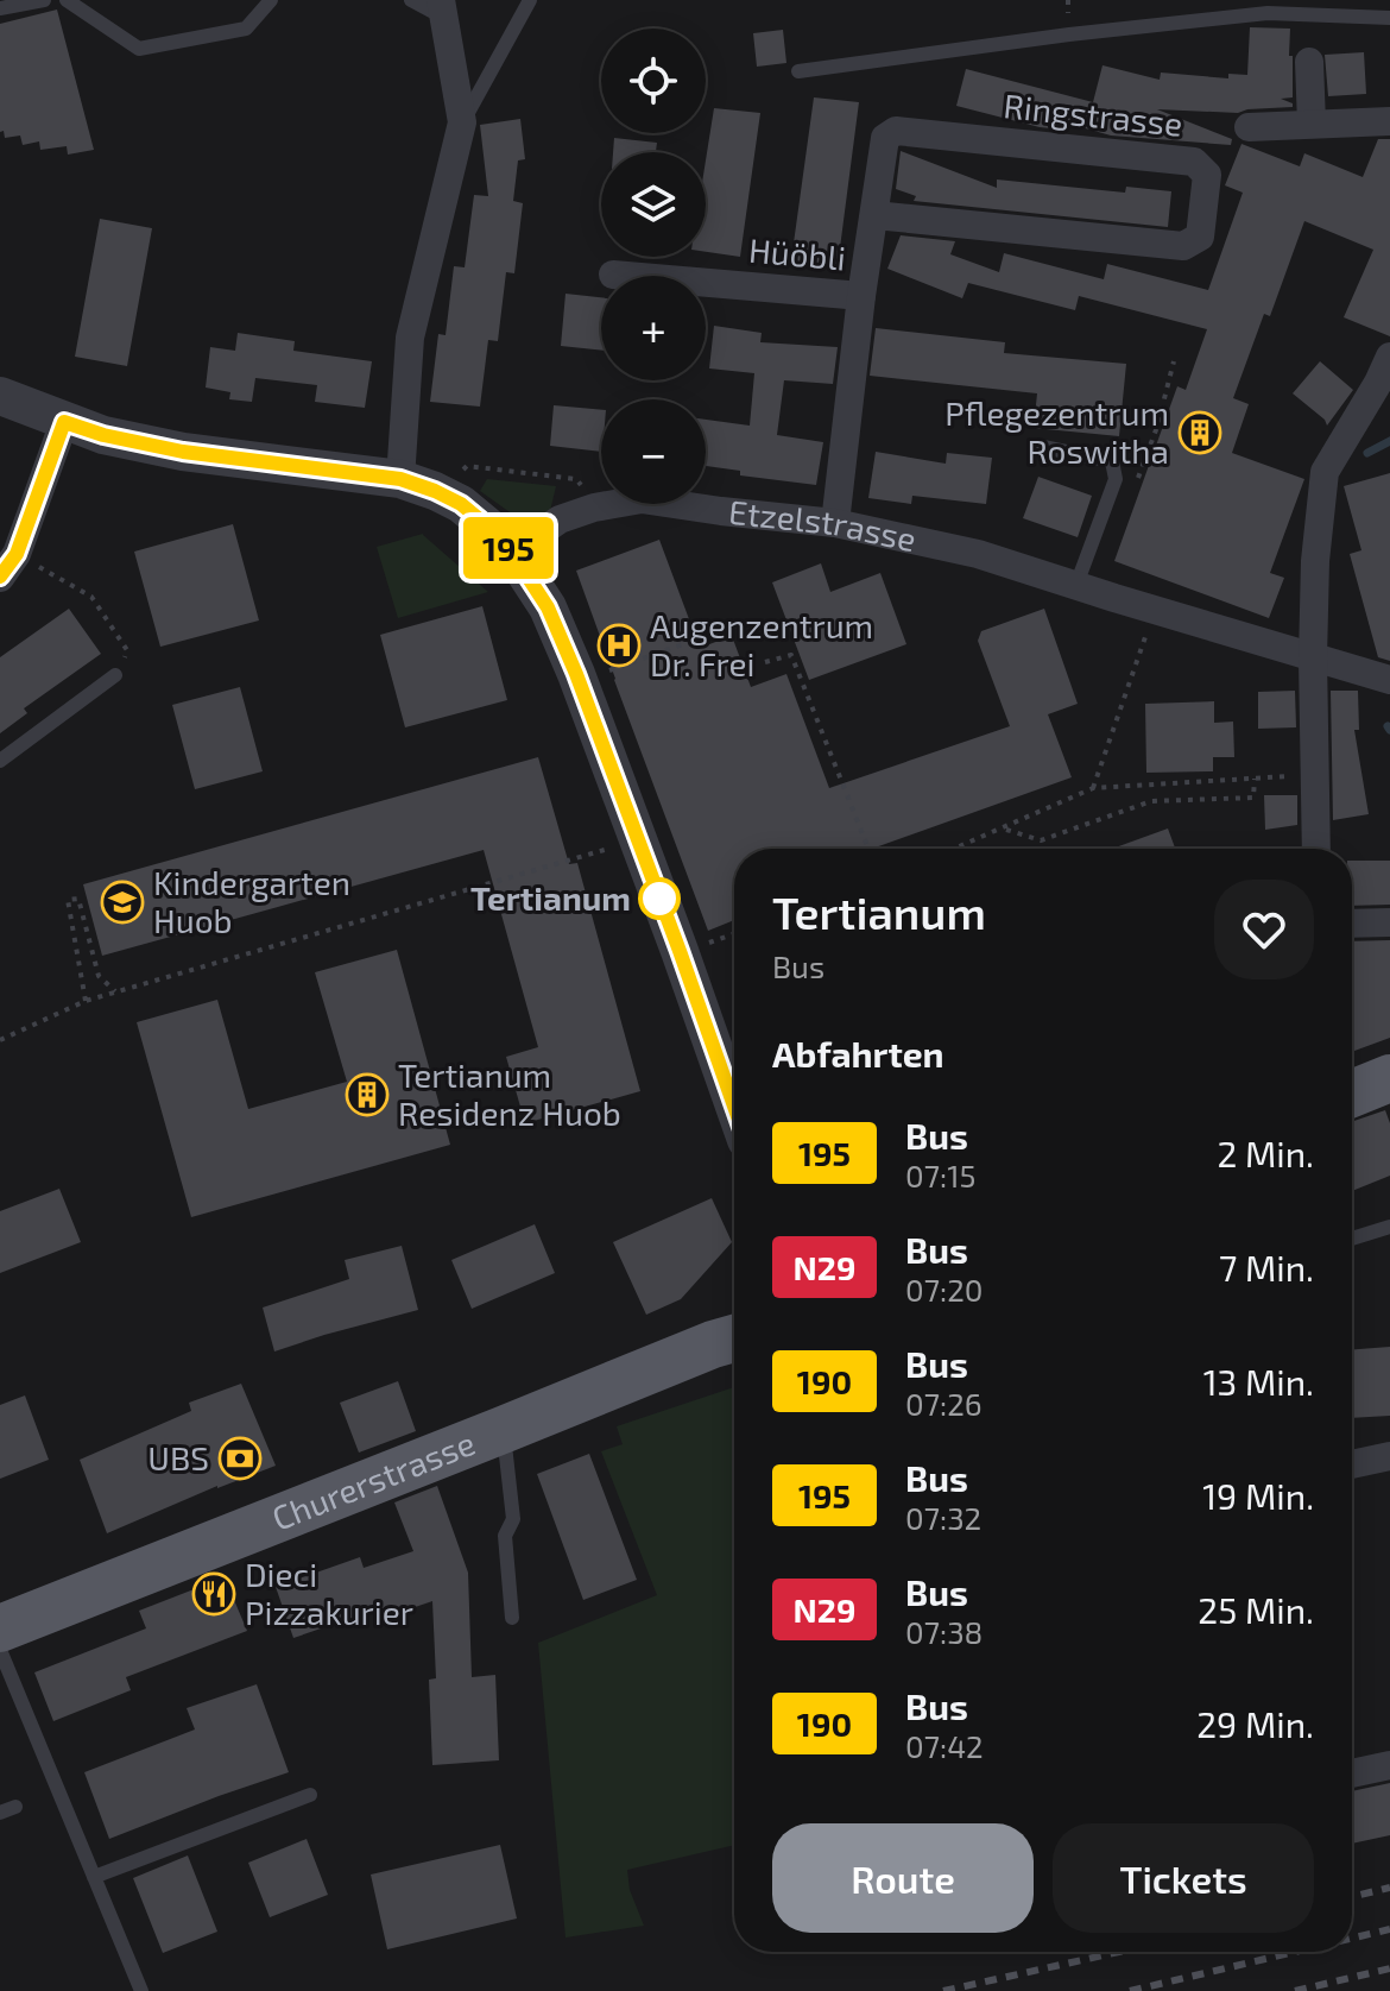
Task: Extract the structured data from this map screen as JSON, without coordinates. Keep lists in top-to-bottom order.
{
  "streets": {
    "main road": ["Churerstrasse"],
    "street": ["Ringstrasse", "Hüöbli", "Etzelstrasse"]
  },
  "crossings": [
    ["Ringstrasse", "Hüöbli"],
    ["Ringstrasse", "Etzelstrasse"]
  ],
  "places": {
    "building": ["Pflegezentrum Roswitha", "Tertianum Residenz Huob"],
    "hospital": ["Augenzentrum Dr. Frei"],
    "other": ["Tertianum"],
    "school or university": ["Kindergarten Huob"],
    "bank": ["UBS"],
    "restaurant": ["Dieci Pizzakurier"]
  },
  "lines": ["bus line 195"],
  "page": {
    "on_map": "195",
    "map_buttons": ["+", "−"],
    "heading": [
      ["Tertianum", "Bus"],
      "Abfahrten"
    ],
    "list": [
      {
        "mark": "195",
        "name": "Bus",
        "note": "07:15",
        "value": "2 Min."
      },
      {
        "mark": "N29",
        "name": "Bus",
        "note": "07:20",
        "value": "7 Min."
      },
      {
        "mark": "190",
        "name": "Bus",
        "note": "07:26",
        "value": "13 Min."
      },
      {
        "mark": "195",
        "name": "Bus",
        "note": "07:32",
        "value": "19 Min."
      },
      {
        "mark": "N29",
        "name": "Bus",
        "note": "07:38",
        "value": "25 Min."
      },
      {
        "mark": "190",
        "name": "Bus",
        "note": "07:42",
        "value": "29 Min."
      }
    ],
    "buttons": ["Route", "Tickets"]
  }
}
